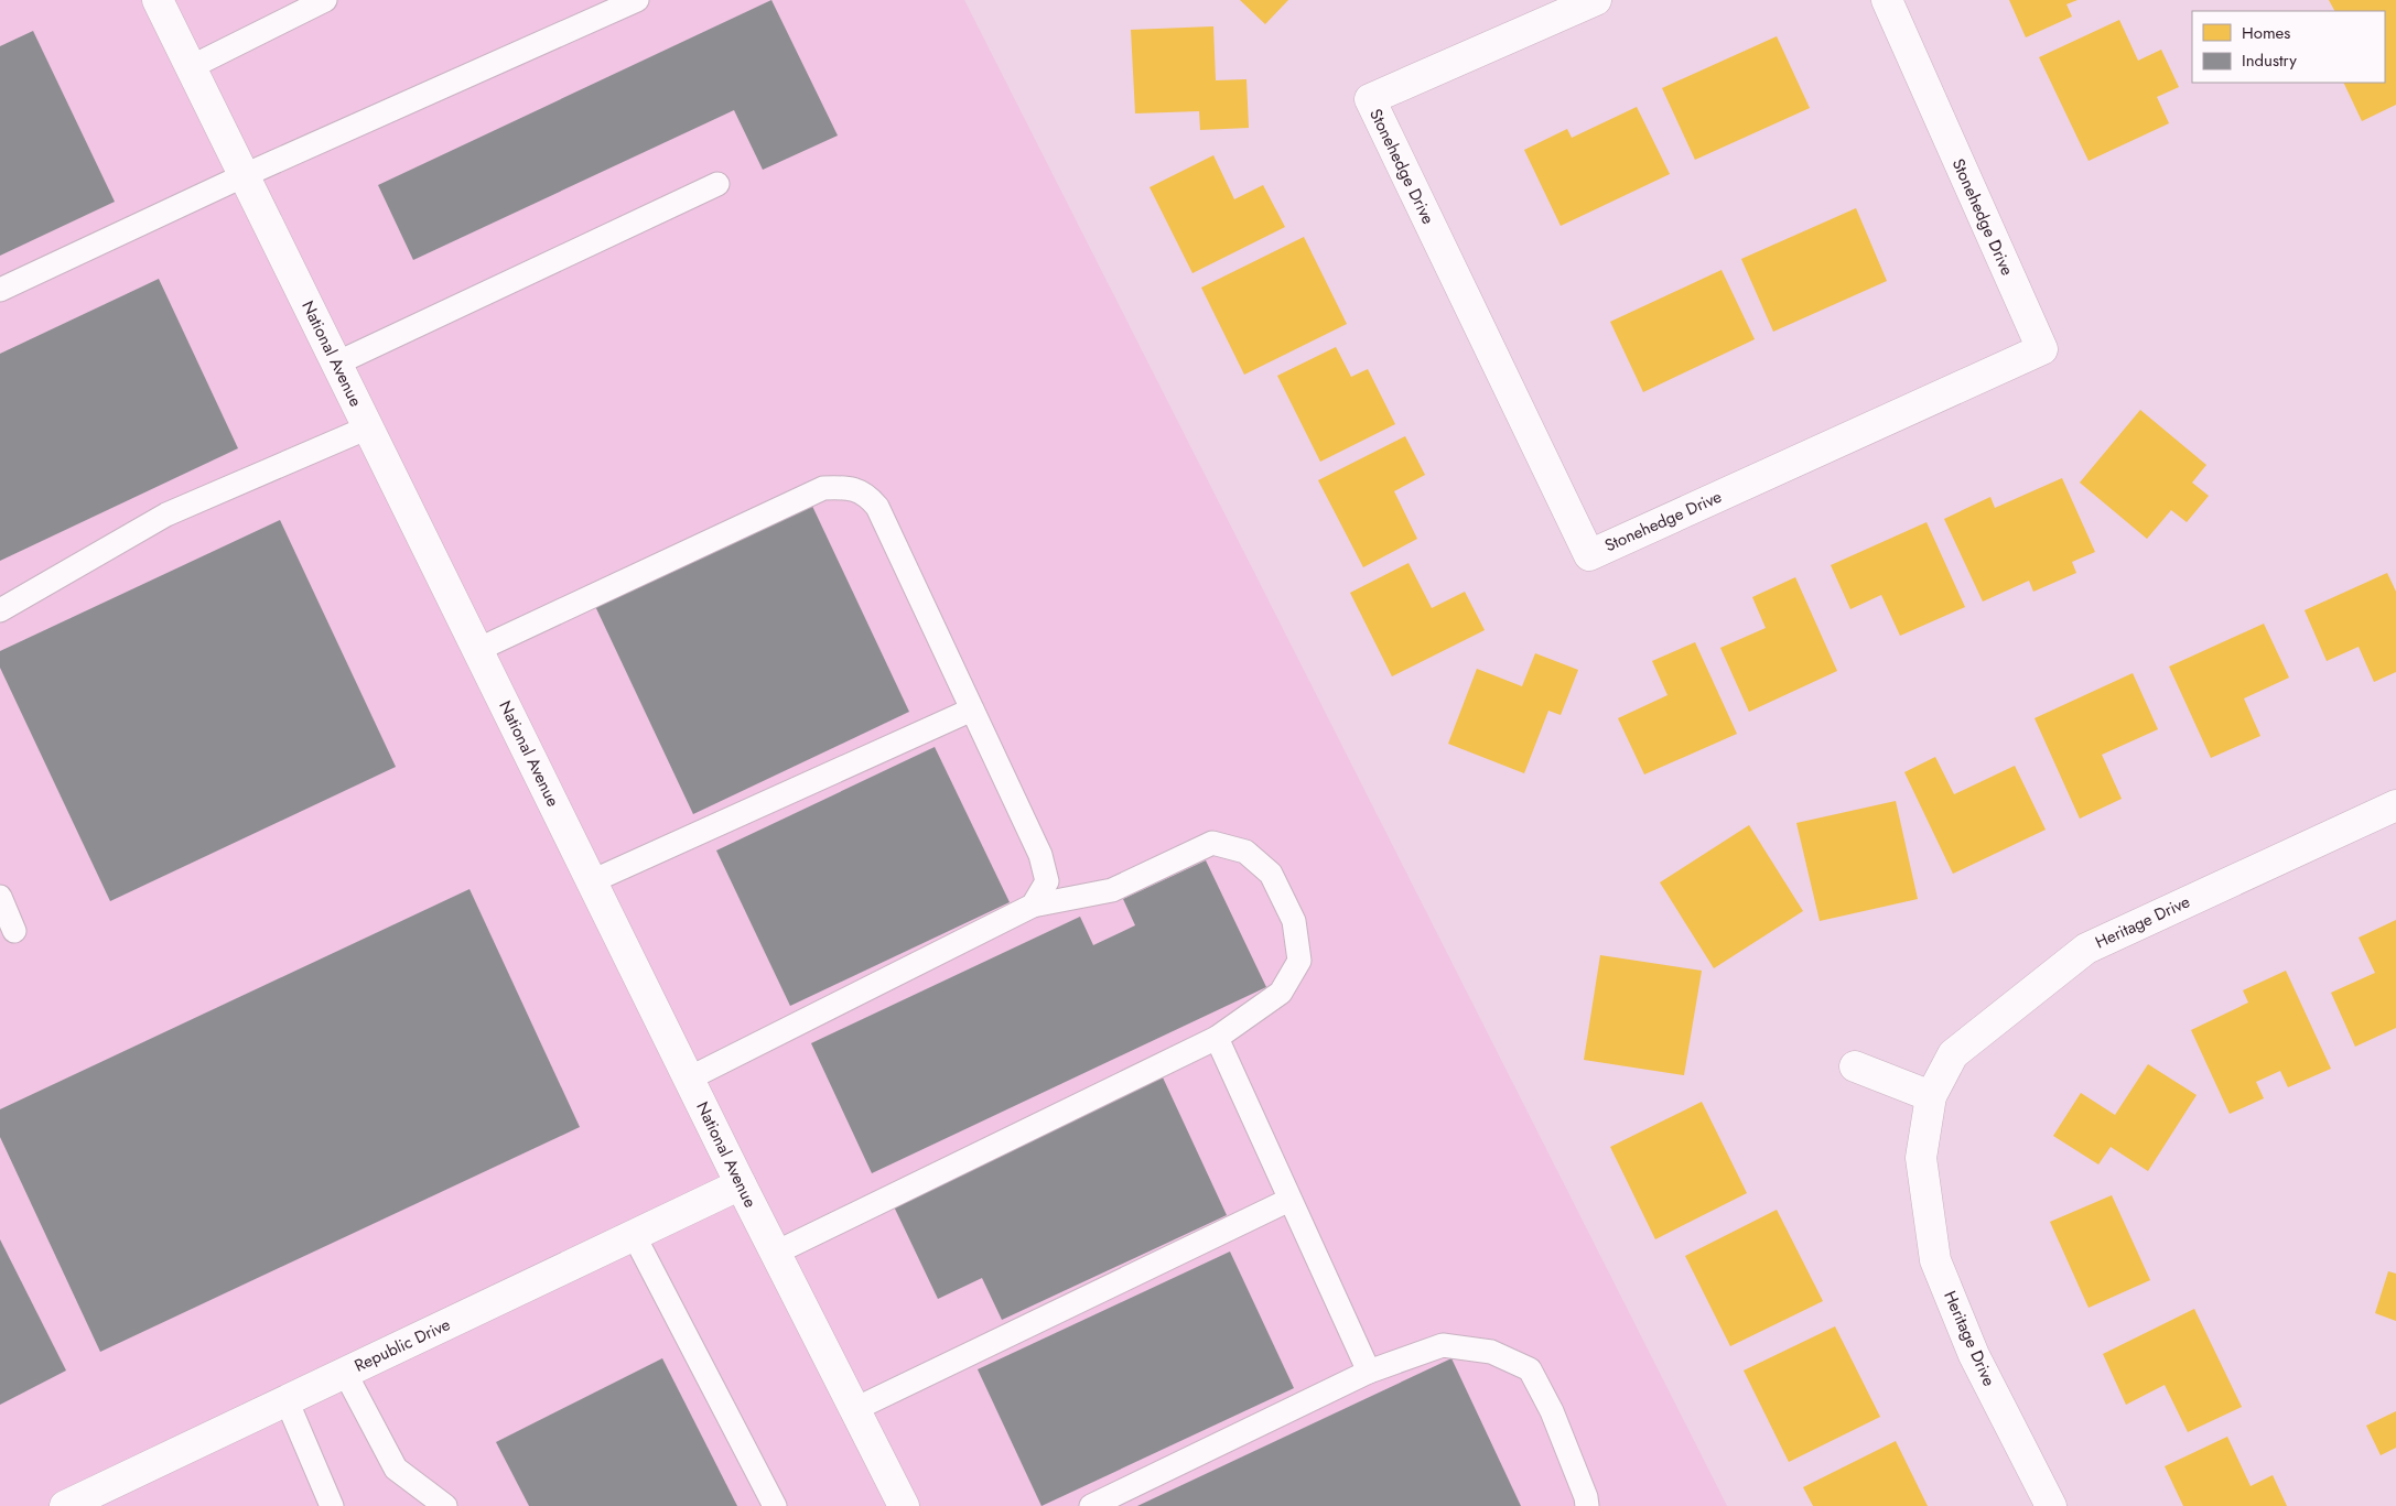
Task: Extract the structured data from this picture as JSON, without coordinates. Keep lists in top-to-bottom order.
{
  "streets": {
    "street": [
      "Stonehedge Drive",
      "National Avenue",
      "Heritage Drive",
      "Republic Drive"
    ]
  },
  "crossings": [
    ["National Avenue", "Republic Drive"]
  ],
  "legend": ["Homes", "Industry"]
}
